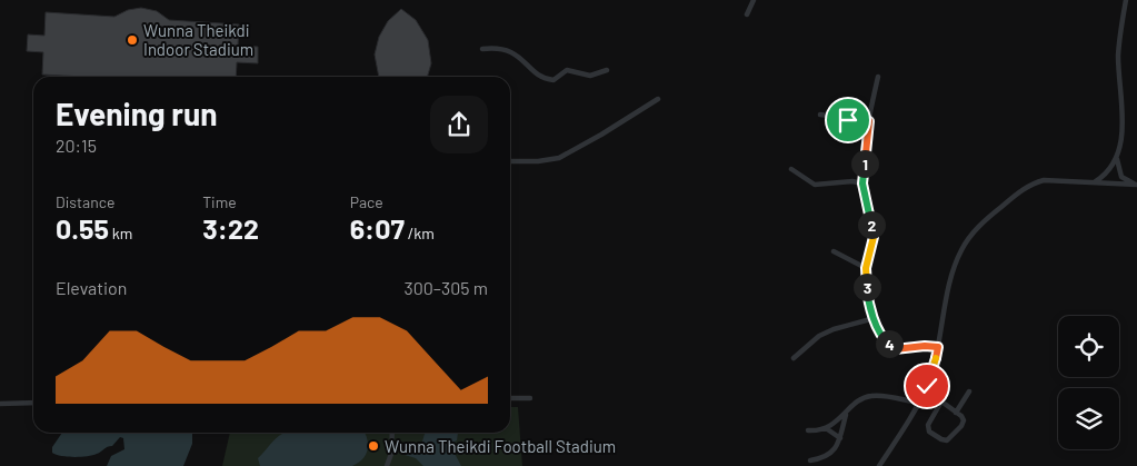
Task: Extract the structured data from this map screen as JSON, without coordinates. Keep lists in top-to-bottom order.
{
  "places": ["Wunna Theikdi Indoor Stadium", "Wunna Theikdi Football Stadium"],
  "page": {
    "heading": ["Evening run", "20:15"],
    "pins": [
      "1",
      "2",
      "3",
      "4"
    ],
    "stats": [
      ["Distance", "0.55 km"],
      ["Time", "3:22"],
      ["Pace", "6:07 /km"]
    ],
    "chart": ["Elevation", "300–305 m"]
  }
}
